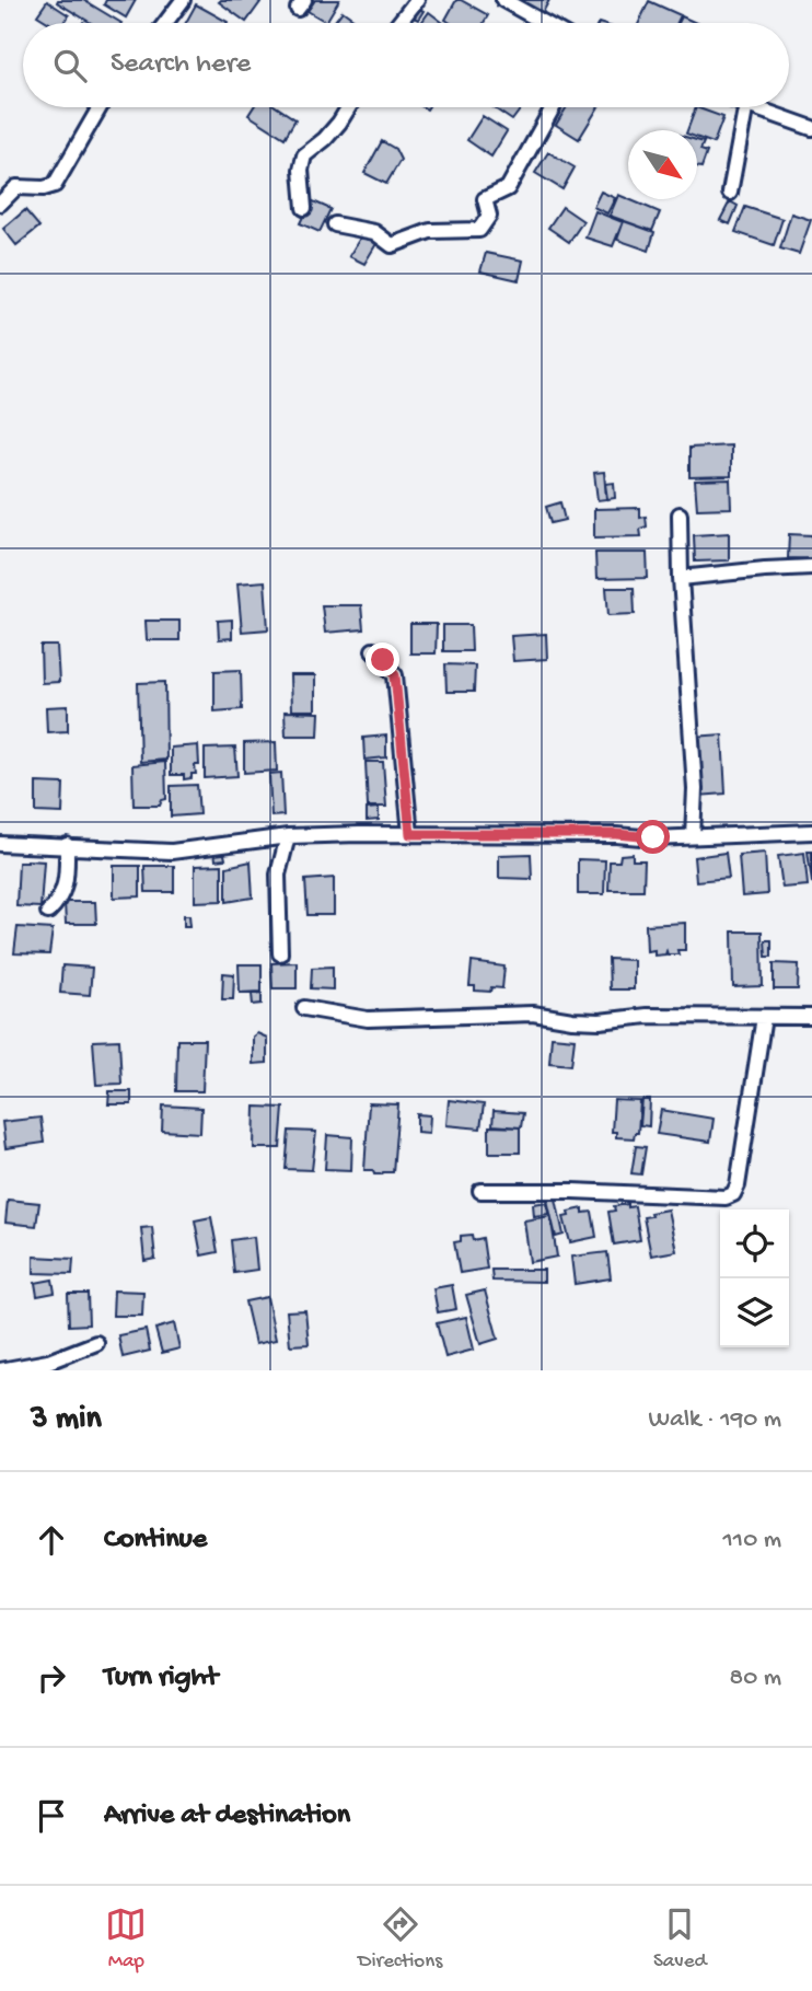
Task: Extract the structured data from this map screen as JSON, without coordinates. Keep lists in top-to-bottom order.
{
  "north": "bottom right",
  "page": {
    "search": "Search here",
    "heading": ["3 min", "Walk · 190 m"],
    "list": [
      ["Continue", "110 m"],
      ["Turn right", "80 m"],
      "Arrive at destination"
    ],
    "nav": ["Map", "Directions", "Saved"]
  }
}
